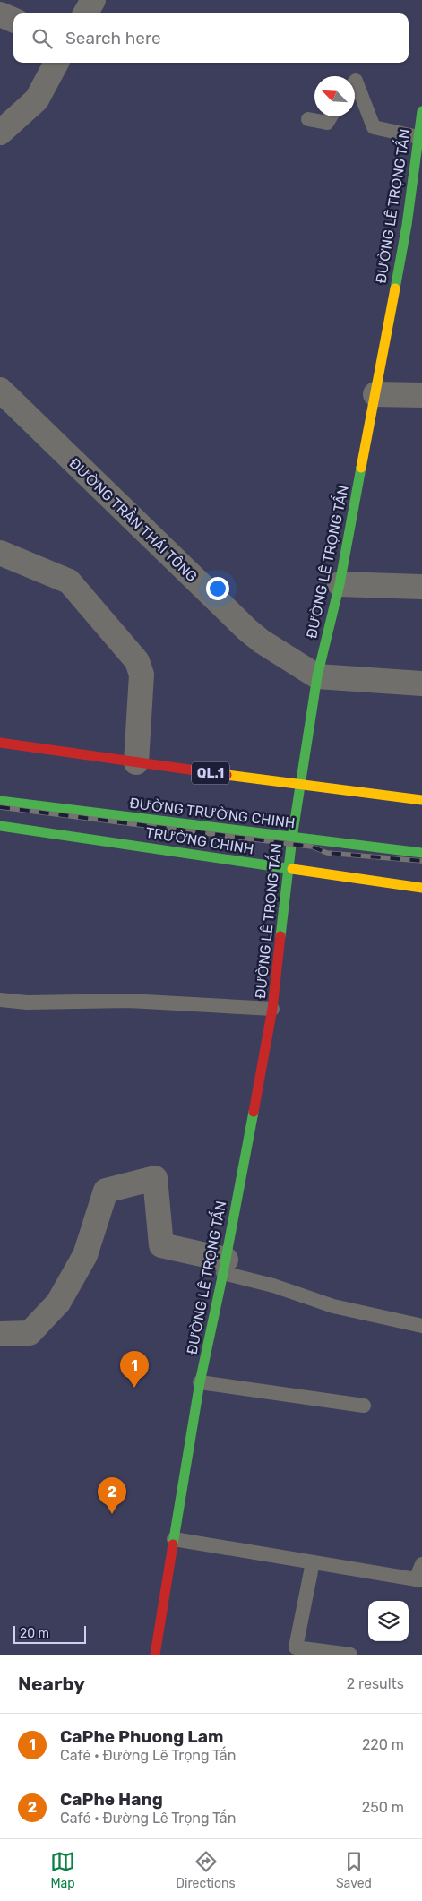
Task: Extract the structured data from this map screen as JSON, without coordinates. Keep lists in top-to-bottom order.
{
  "streets": {
    "main road": [
      "ĐƯỜNG LÊ TRỌNG TẤN",
      "QL.1",
      "ĐƯỜNG TRƯỜNG CHINH",
      "TRƯỜNG CHINH"
    ],
    "street": ["ĐƯỜNG TRẦN THÁI TÔNG"]
  },
  "crossings": [
    ["ĐƯỜNG LÊ TRỌNG TẤN", "ĐƯỜNG TRẦN THÁI TÔNG"],
    ["ĐƯỜNG LÊ TRỌNG TẤN", "QL.1"],
    ["ĐƯỜNG LÊ TRỌNG TẤN", "ĐƯỜNG TRƯỜNG CHINH"],
    ["ĐƯỜNG LÊ TRỌNG TẤN", "TRƯỜNG CHINH"]
  ],
  "scale_bar": "20 m",
  "north": "top left",
  "page": {
    "search": "Search here",
    "pins": ["1", "2"],
    "scale": "20 m",
    "heading": ["Nearby", "2 results"],
    "list": [
      {
        "mark": "1",
        "name": "CaPhe Phuong Lam",
        "note": "Café · Đường Lê Trọng Tấn",
        "value": "220 m"
      },
      {
        "mark": "2",
        "name": "CaPhe Hang",
        "note": "Café · Đường Lê Trọng Tấn",
        "value": "250 m"
      }
    ],
    "nav": ["Map", "Directions", "Saved"]
  }
}
